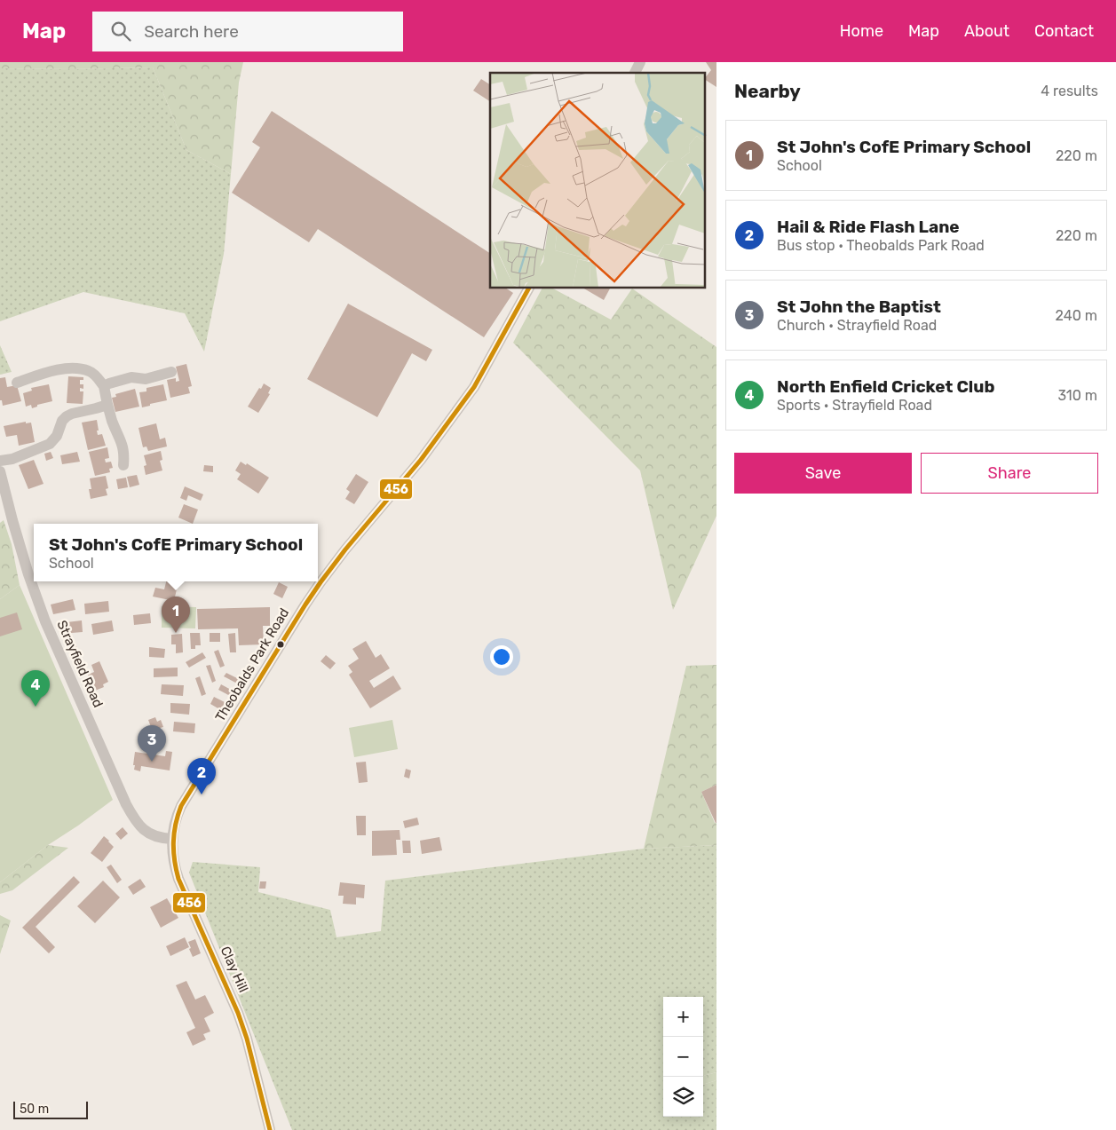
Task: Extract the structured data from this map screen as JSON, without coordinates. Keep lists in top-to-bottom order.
{
  "streets": {
    "street": ["Strayfield Road", "Theobalds Park Road", "Clay Hill"]
  },
  "crossings": [
    ["Strayfield Road", "Clay Hill"],
    ["Theobalds Park Road", "Clay Hill"]
  ],
  "lines": ["transit line 456"],
  "scale_bar": "50 m",
  "page": {
    "header": "Map",
    "search": "Search here",
    "nav": [
      "Home",
      "Map",
      "About",
      "Contact"
    ],
    "heading": ["Nearby", "4 results"],
    "list": [
      {
        "mark": "1",
        "name": "St John's CofE Primary School",
        "note": "School",
        "value": "220 m"
      },
      {
        "mark": "2",
        "name": "Hail & Ride Flash Lane",
        "note": "Bus stop · Theobalds Park Road",
        "value": "220 m"
      },
      {
        "mark": "3",
        "name": "St John the Baptist",
        "note": "Church · Strayfield Road",
        "value": "240 m"
      },
      {
        "mark": "4",
        "name": "North Enfield Cricket Club",
        "note": "Sports · Strayfield Road",
        "value": "310 m"
      }
    ],
    "buttons": ["Save", "Share"],
    "popup": ["St John's CofE Primary School", "School"],
    "pins": [
      "1",
      "4",
      "3",
      "2"
    ],
    "map_buttons": ["+", "−"],
    "scale": "50 m"
  }
}
